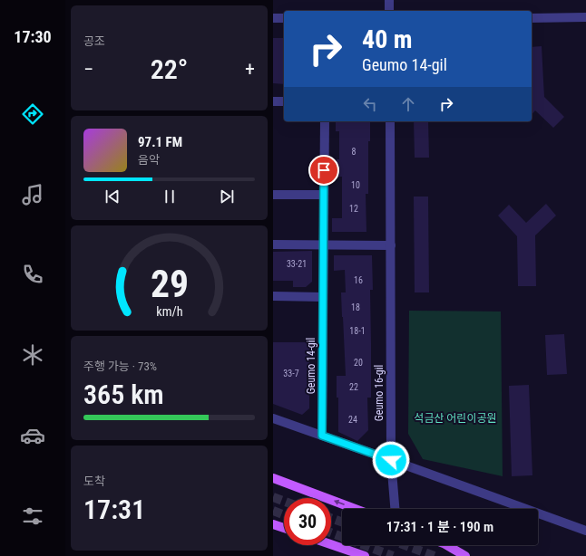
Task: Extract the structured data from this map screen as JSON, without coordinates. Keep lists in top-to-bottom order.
{
  "streets": {
    "street": ["Geumo 14-gil", "Geumo 16-gil"]
  },
  "parks": ["석금산 어린이공원"],
  "house_numbers": [
    "8",
    "10",
    "12",
    "33-21",
    "16",
    "18",
    "18-1",
    "20",
    "33-7",
    "22",
    "24"
  ],
  "page": {
    "tabs": "17:30",
    "tile": [
      "공조",
      ["주행 가능 · 73%", "365 km"],
      ["도착", "17:31"]
    ],
    "turn": ["40 m", "Geumo 14-gil"],
    "heat": ["−", "22°", "+"],
    "song": ["97.1 FM", "음악"],
    "limit": "30",
    "trip": "17:31 · 1 분 · 190 m",
    "gauge": ["29", "km/h"]
  }
}
